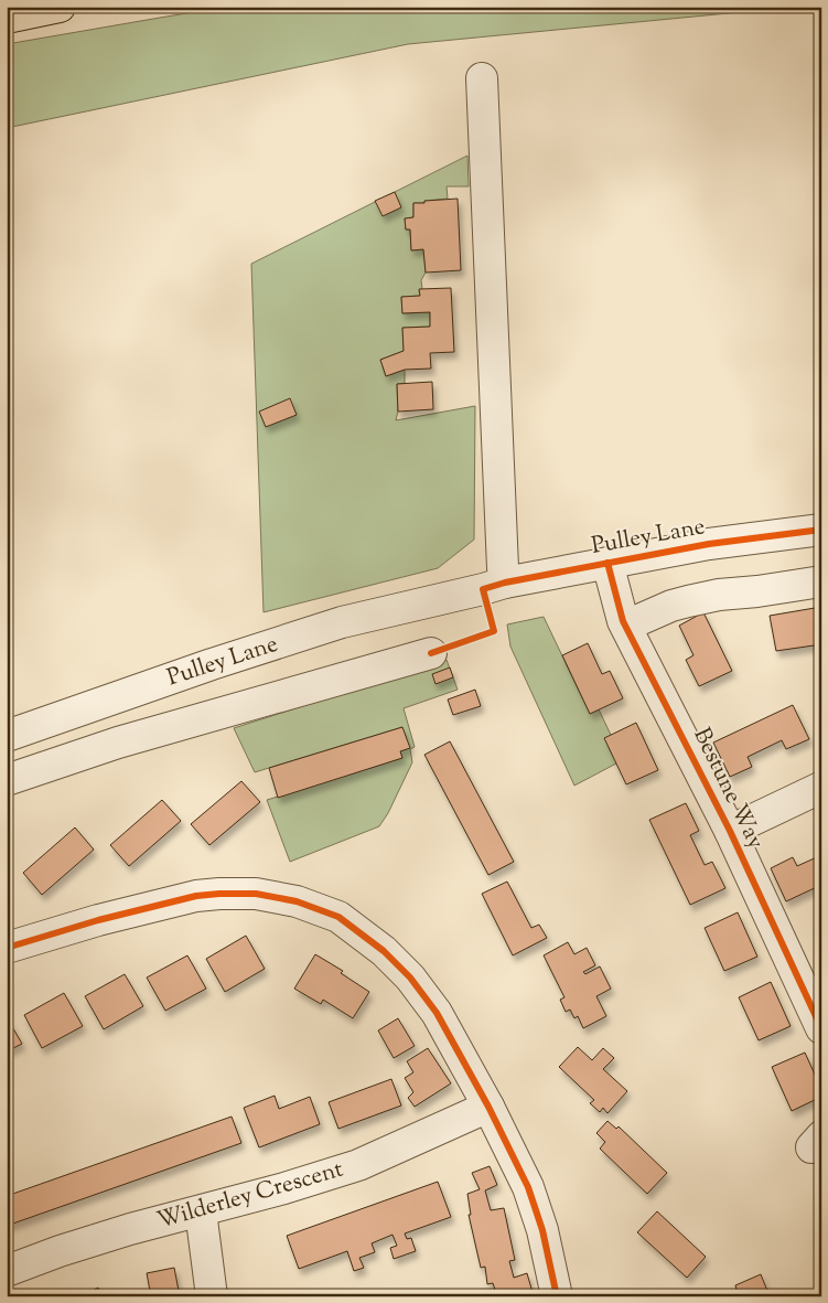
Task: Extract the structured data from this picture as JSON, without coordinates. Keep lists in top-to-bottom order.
{
  "streets": {
    "street": ["Pulley Lane", "Bestune Way", "Wilderley Crescent"]
  },
  "crossings": [
    ["Pulley Lane", "Bestune Way"]
  ]
}
